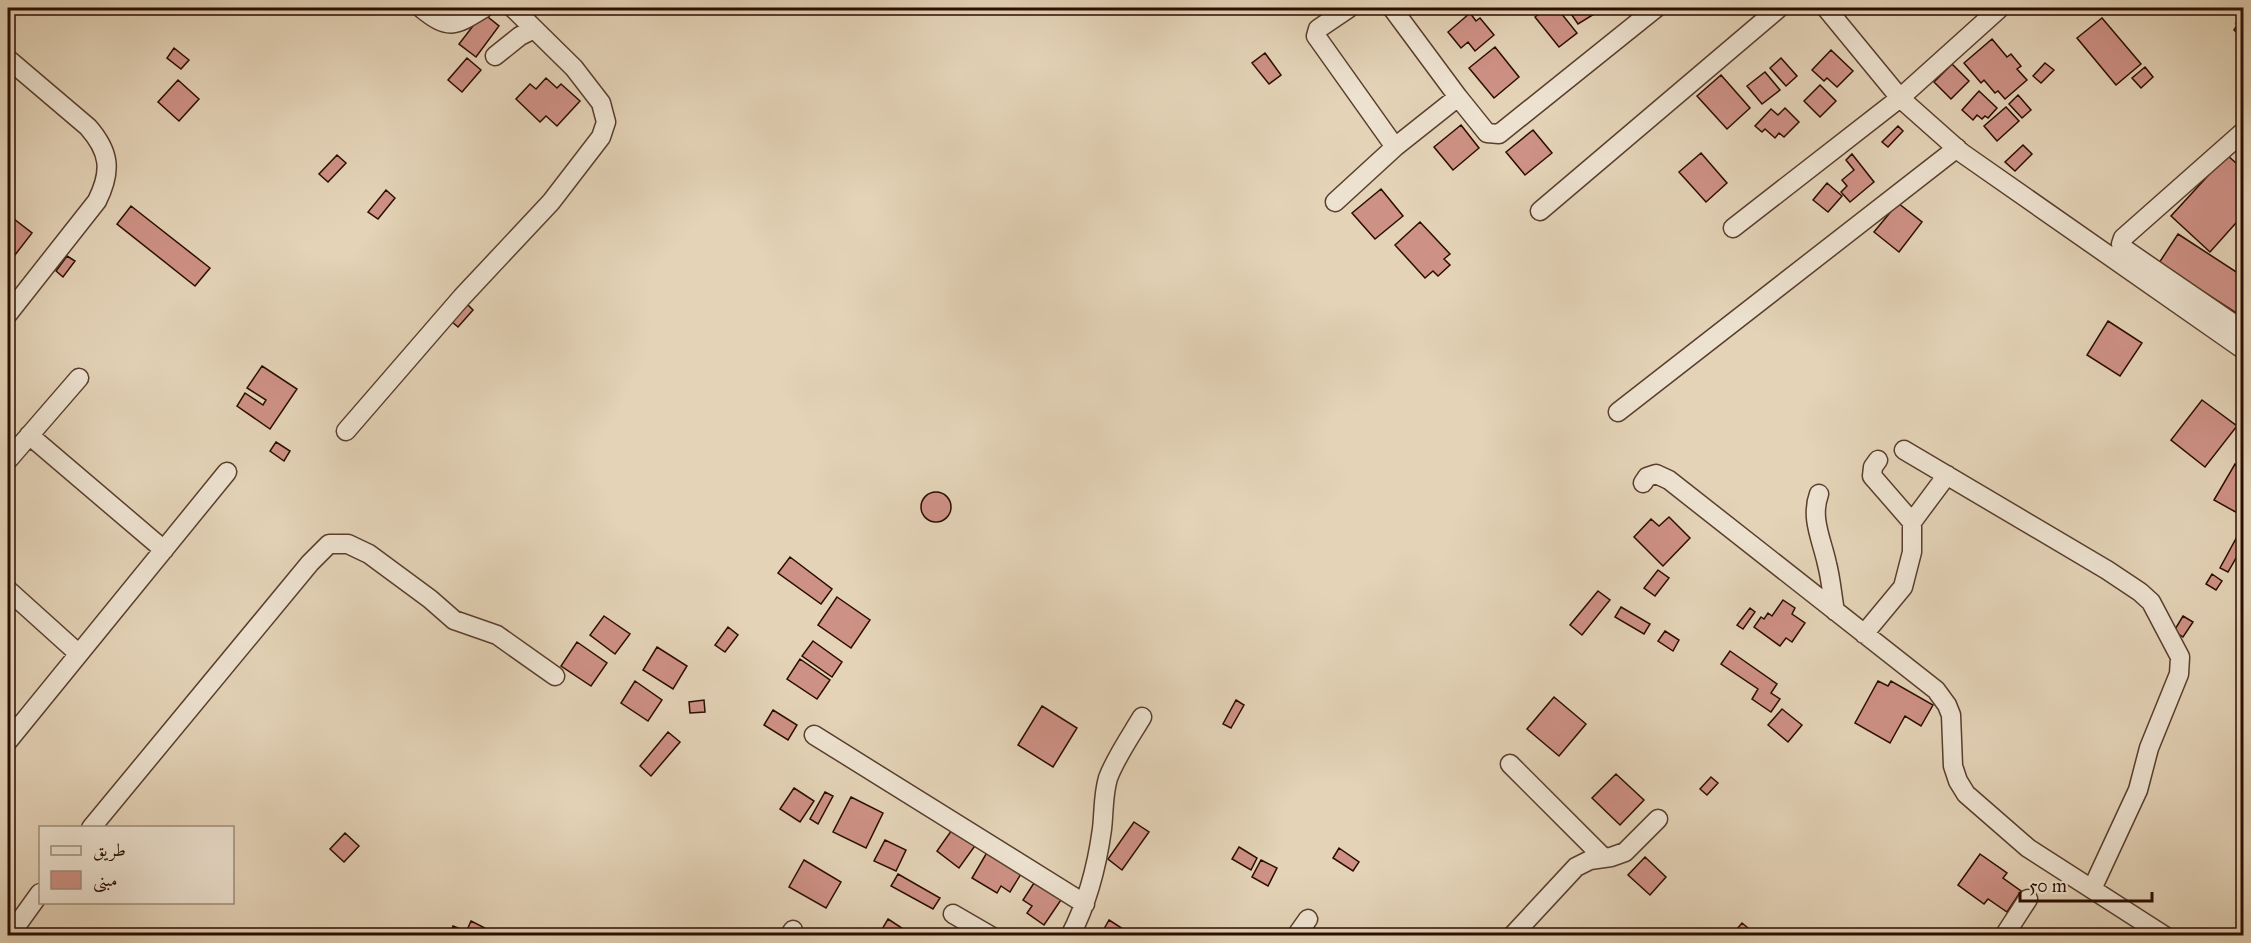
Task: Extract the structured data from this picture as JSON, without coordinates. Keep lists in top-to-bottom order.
{
  "legend": ["طريق", "مبنى"],
  "scale_bar": "50 m"
}
